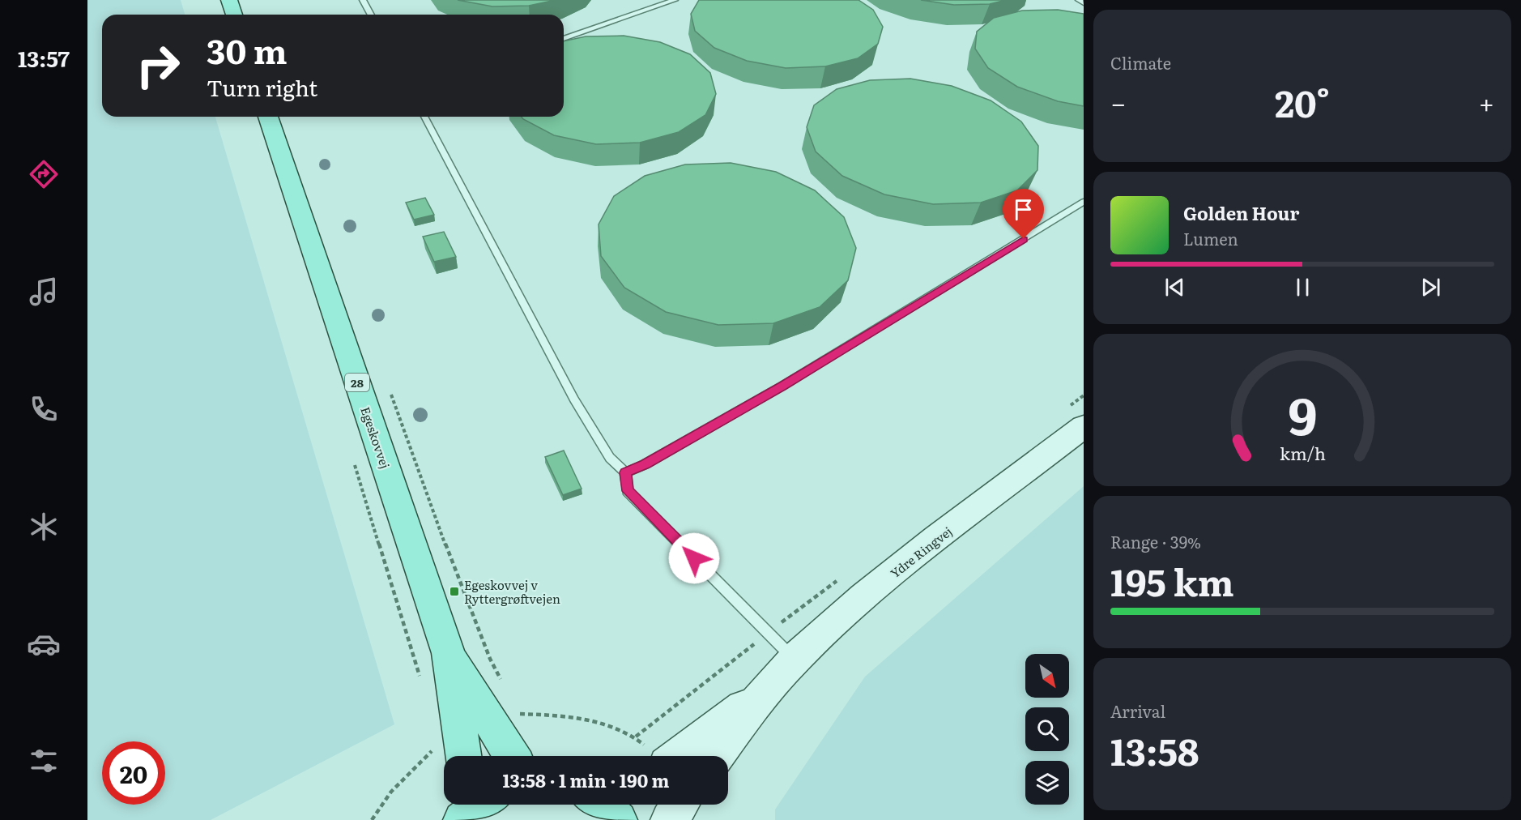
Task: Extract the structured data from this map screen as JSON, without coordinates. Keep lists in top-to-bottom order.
{
  "streets": {
    "main road": ["28", "Egeskovvej"],
    "street": ["Ydre Ringvej"]
  },
  "places": {
    "transit": ["Egeskovvej v Ryttergrøftvejen"]
  },
  "north": "bottom right",
  "page": {
    "tabs": "13:57",
    "tile": [
      "Climate",
      ["Range · 39%", "195 km"],
      ["Arrival", "13:58"]
    ],
    "turn": ["30 m", "Turn right"],
    "heat": ["−", "20°", "+"],
    "song": ["Golden Hour", "Lumen"],
    "limit": "20",
    "trip": "13:58 · 1 min · 190 m",
    "gauge": ["9", "km/h"]
  }
}
